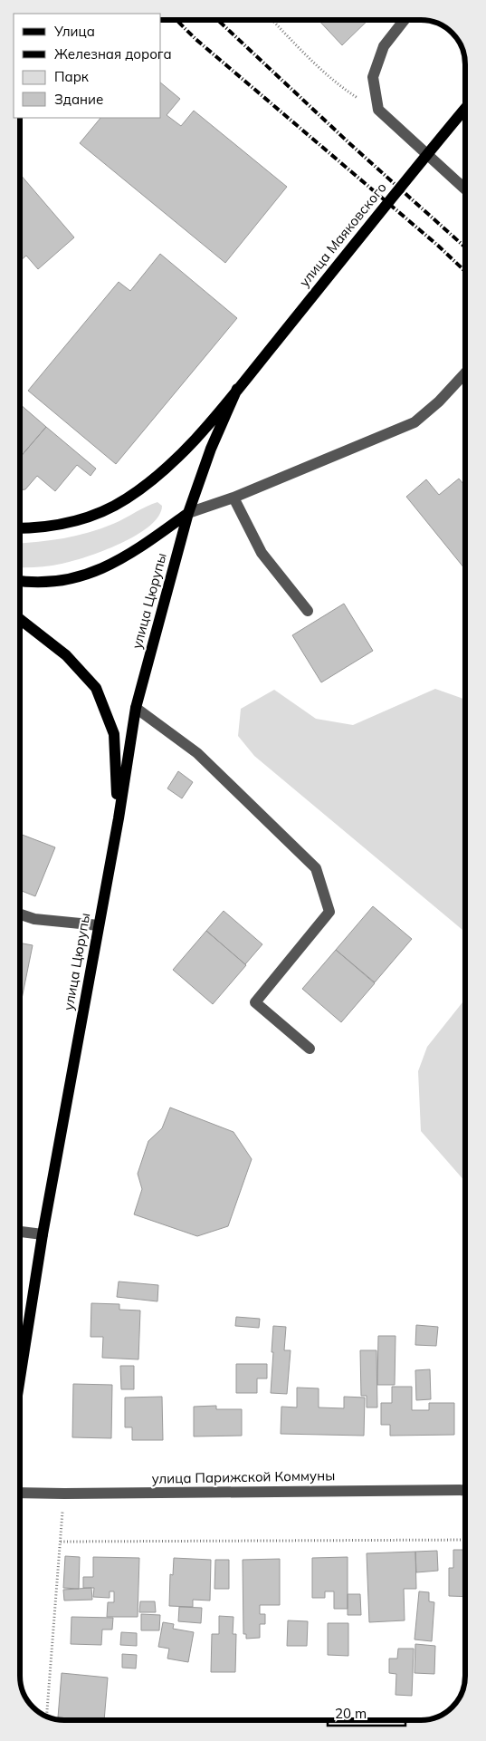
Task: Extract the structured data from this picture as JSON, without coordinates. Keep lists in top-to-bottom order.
{
  "streets": {
    "main road": ["улица Маяковского", "улица Цюрупы"],
    "street": ["улица Парижской Коммуны"]
  },
  "crossings": [
    ["улица Маяковского", "улица Цюрупы"]
  ],
  "legend": [
    "Улица",
    "Железная дорога",
    "Парк",
    "Здание"
  ],
  "scale_bar": "20 m"
}
